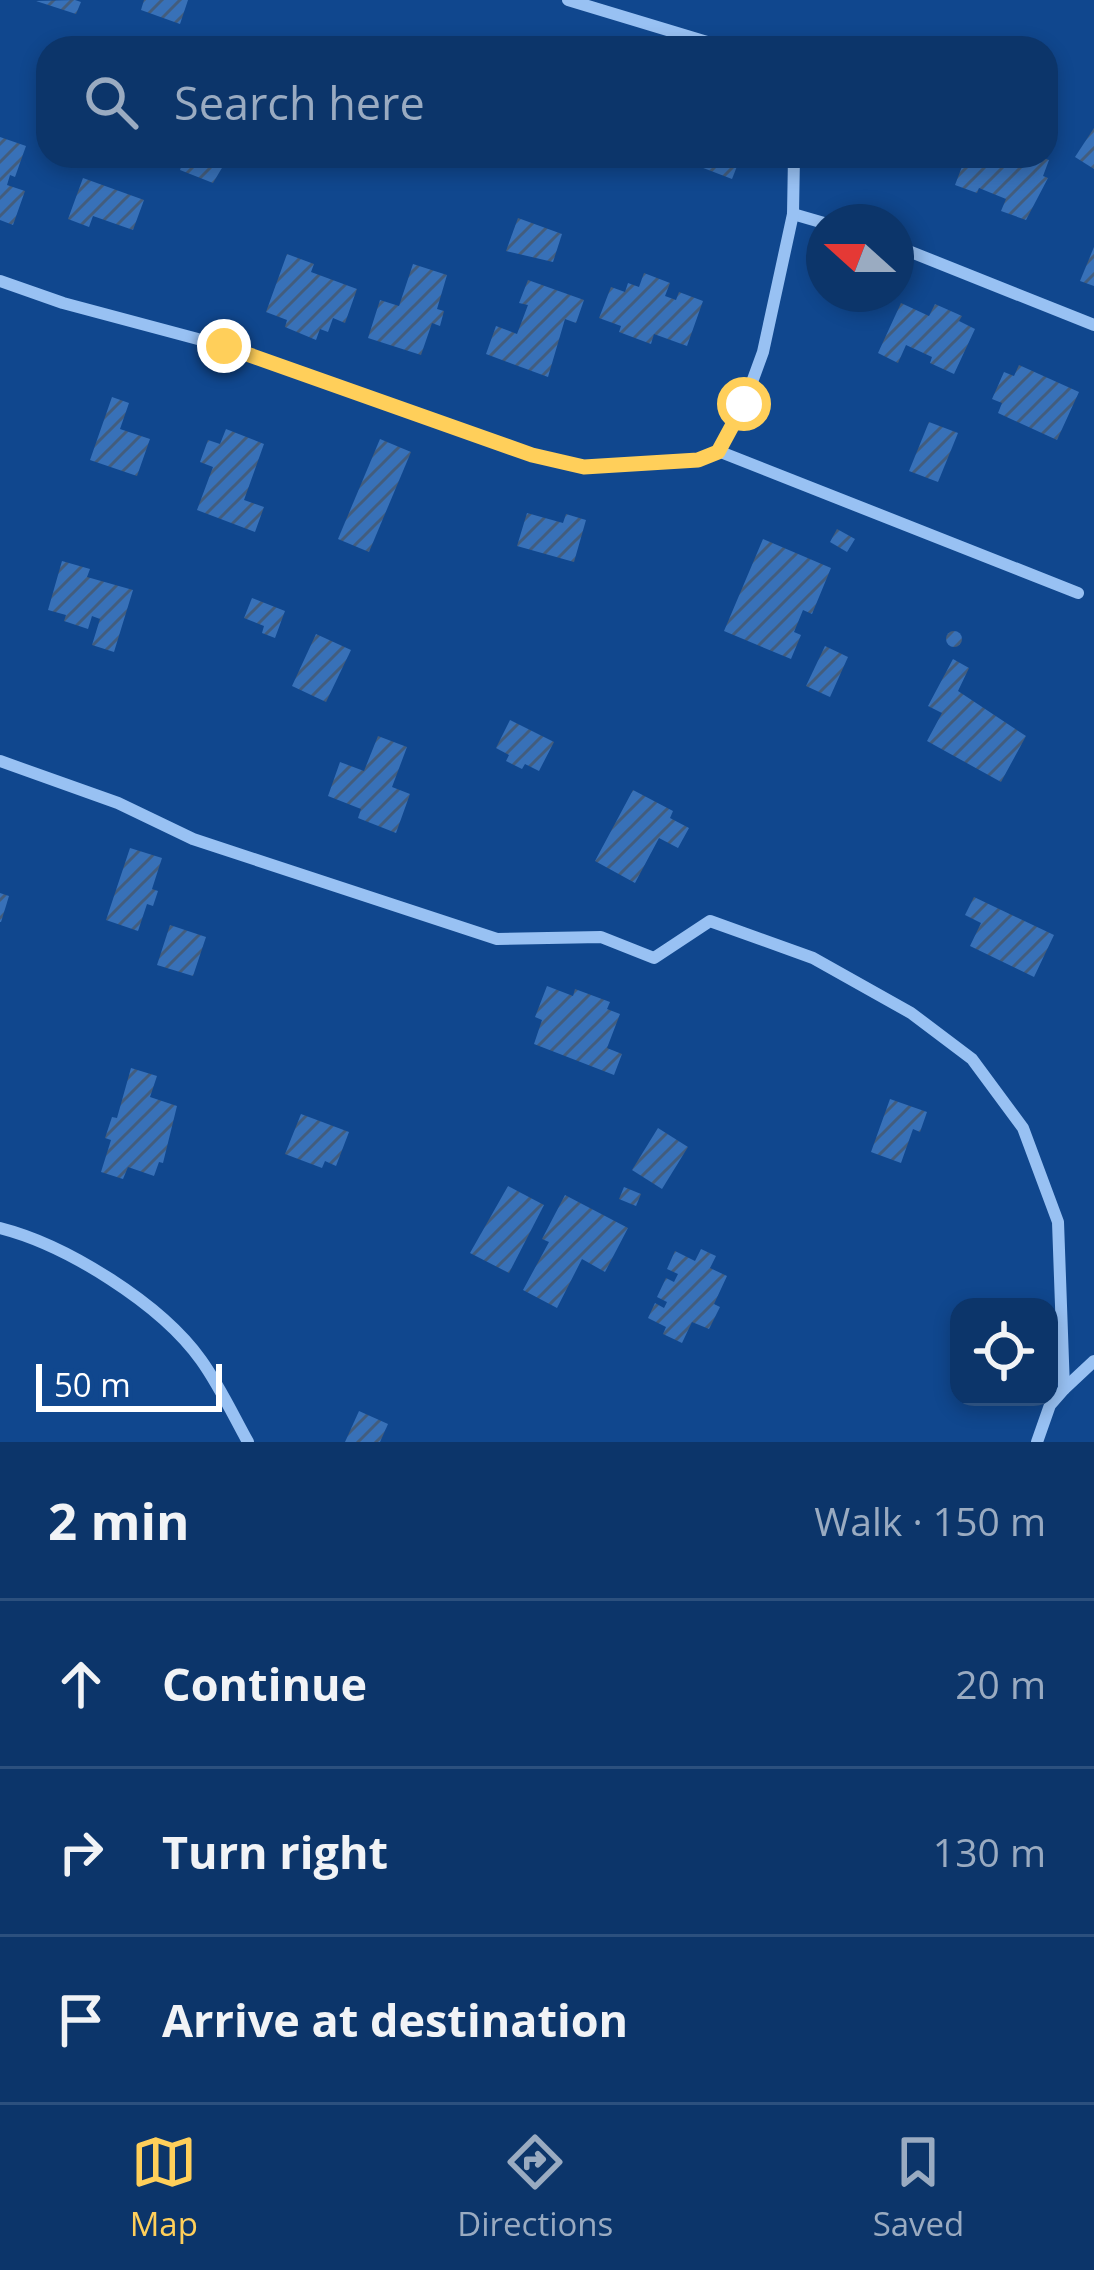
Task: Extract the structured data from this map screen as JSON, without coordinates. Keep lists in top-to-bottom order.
{
  "scale_bar": "50 m",
  "north": "left",
  "page": {
    "search": "Search here",
    "scale": "50 m",
    "heading": ["2 min", "Walk · 150 m"],
    "list": [
      ["Continue", "20 m"],
      ["Turn right", "130 m"],
      "Arrive at destination"
    ],
    "nav": ["Map", "Directions", "Saved"]
  }
}
